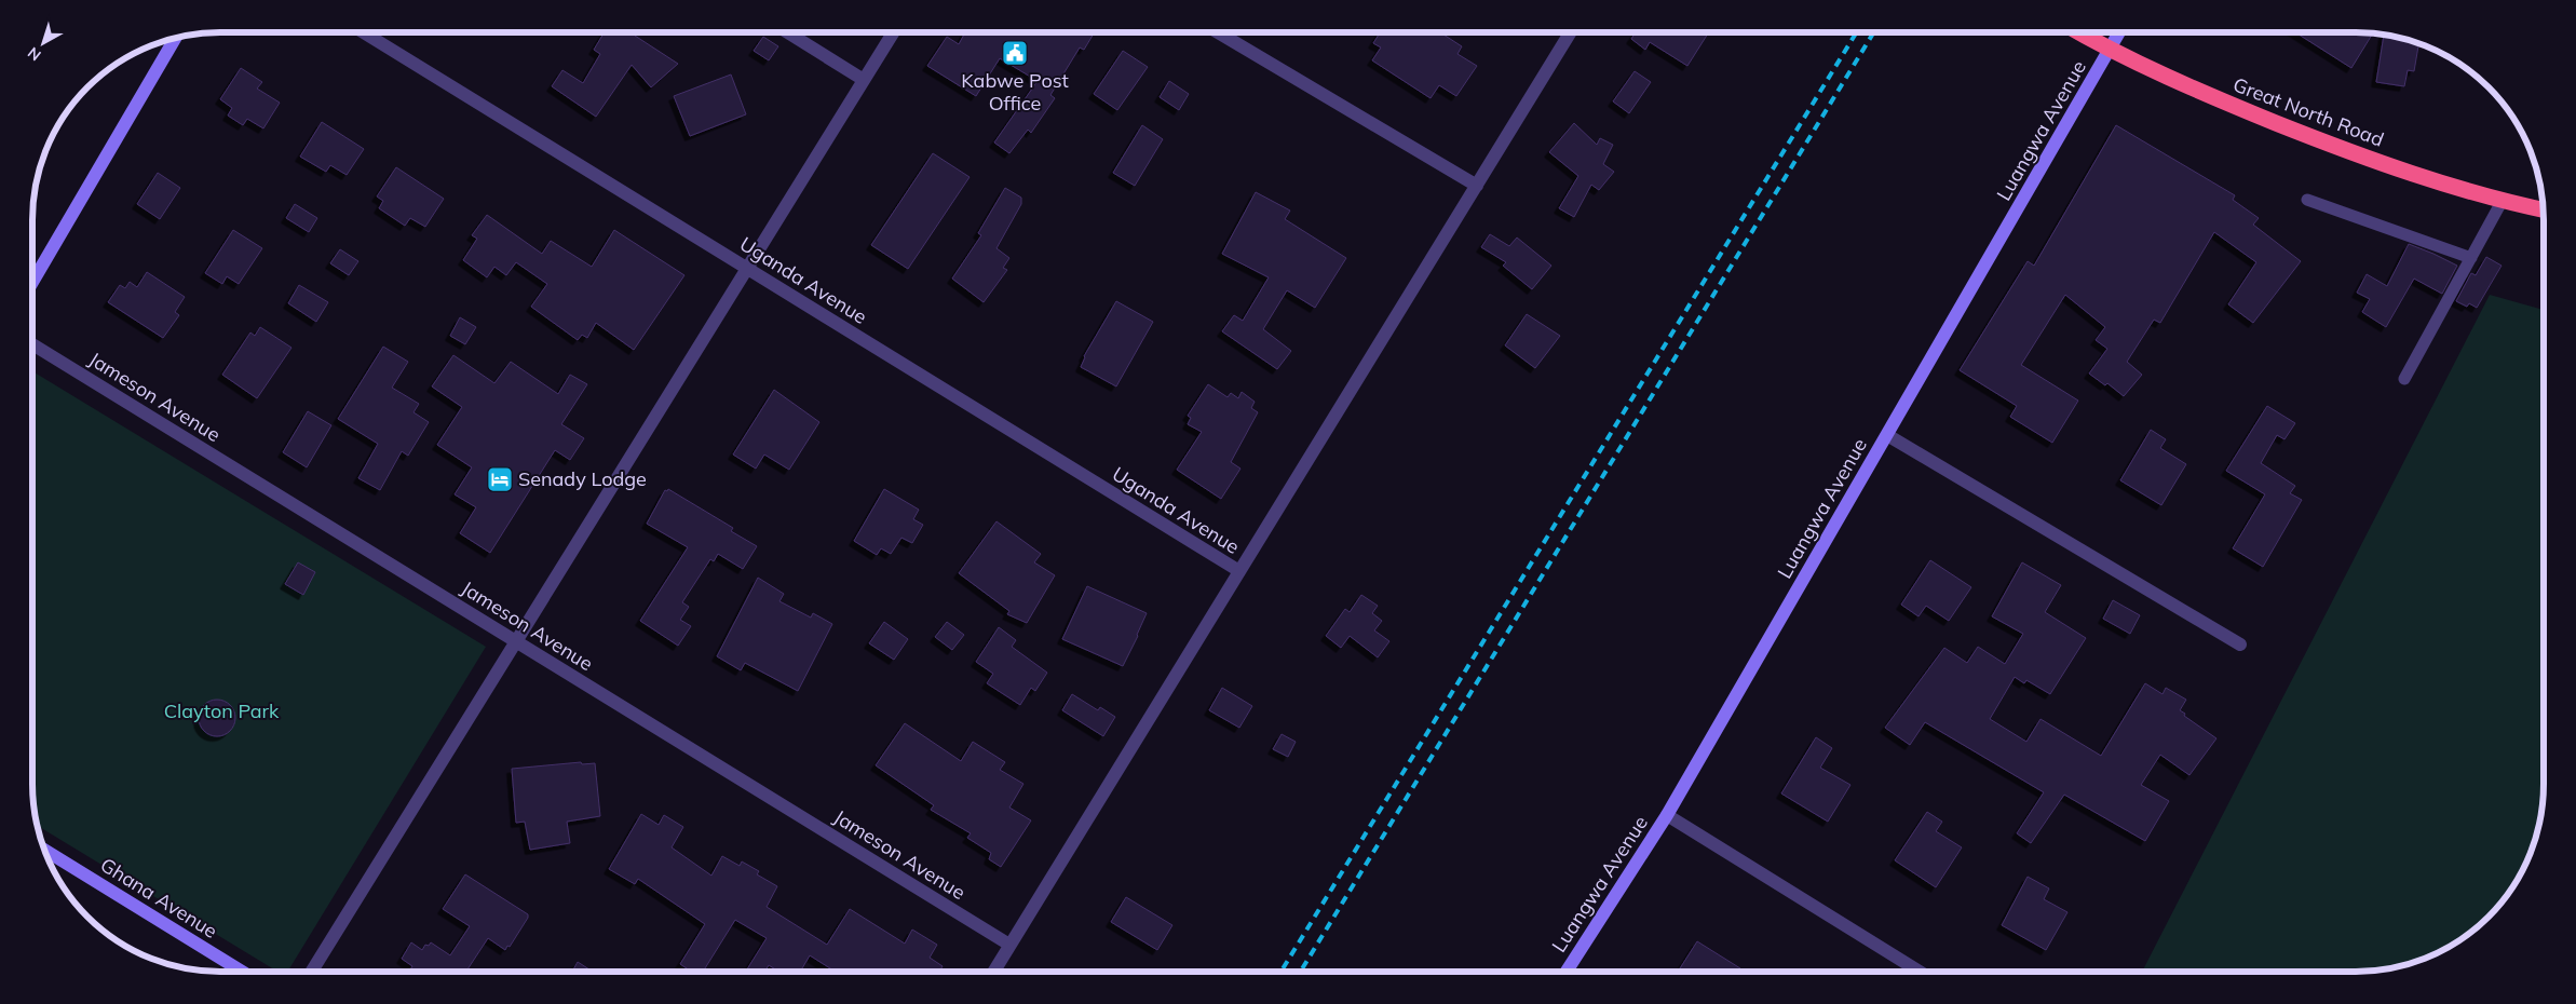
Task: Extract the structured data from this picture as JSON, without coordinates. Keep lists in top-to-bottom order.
{
  "streets": {
    "highway": ["Great North Road"],
    "main road": ["Luangwa Avenue", "Ghana Avenue"],
    "street": ["Uganda Avenue", "Jameson Avenue"]
  },
  "crossings": [
    ["Great North Road", "Luangwa Avenue"]
  ],
  "parks": ["Clayton Park"],
  "places": {
    "public building": ["Kabwe Post Office"],
    "hotel": ["Senady Lodge"]
  },
  "north": "bottom left"
}
